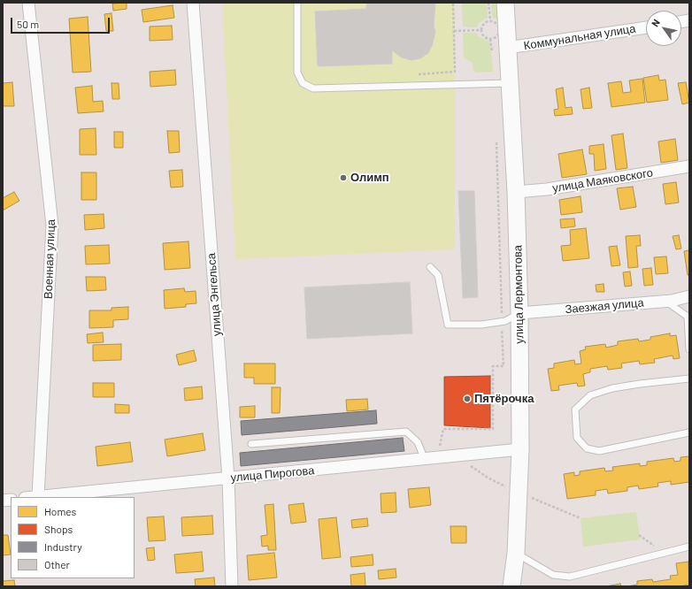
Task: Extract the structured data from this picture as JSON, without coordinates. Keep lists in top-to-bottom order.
{
  "streets": {
    "street": [
      "Коммунальная улица",
      "улица Маяковского",
      "Военная улица",
      "улица Энгельса",
      "улица Лермонтова",
      "Заезжая улица",
      "улица Пирогова"
    ]
  },
  "crossings": [
    ["Коммунальная улица", "улица Лермонтова"],
    ["улица Маяковского", "улица Лермонтова"],
    ["Военная улица", "улица Пирогова"],
    ["улица Энгельса", "улица Пирогова"],
    ["улица Лермонтова", "Заезжая улица"],
    ["улица Лермонтова", "улица Пирогова"]
  ],
  "places": ["Олимп", "Пятёрочка"],
  "legend": [
    "Homes",
    "Shops",
    "Industry",
    "Other"
  ],
  "scale_bar": "50 m",
  "north": "top left"
}
